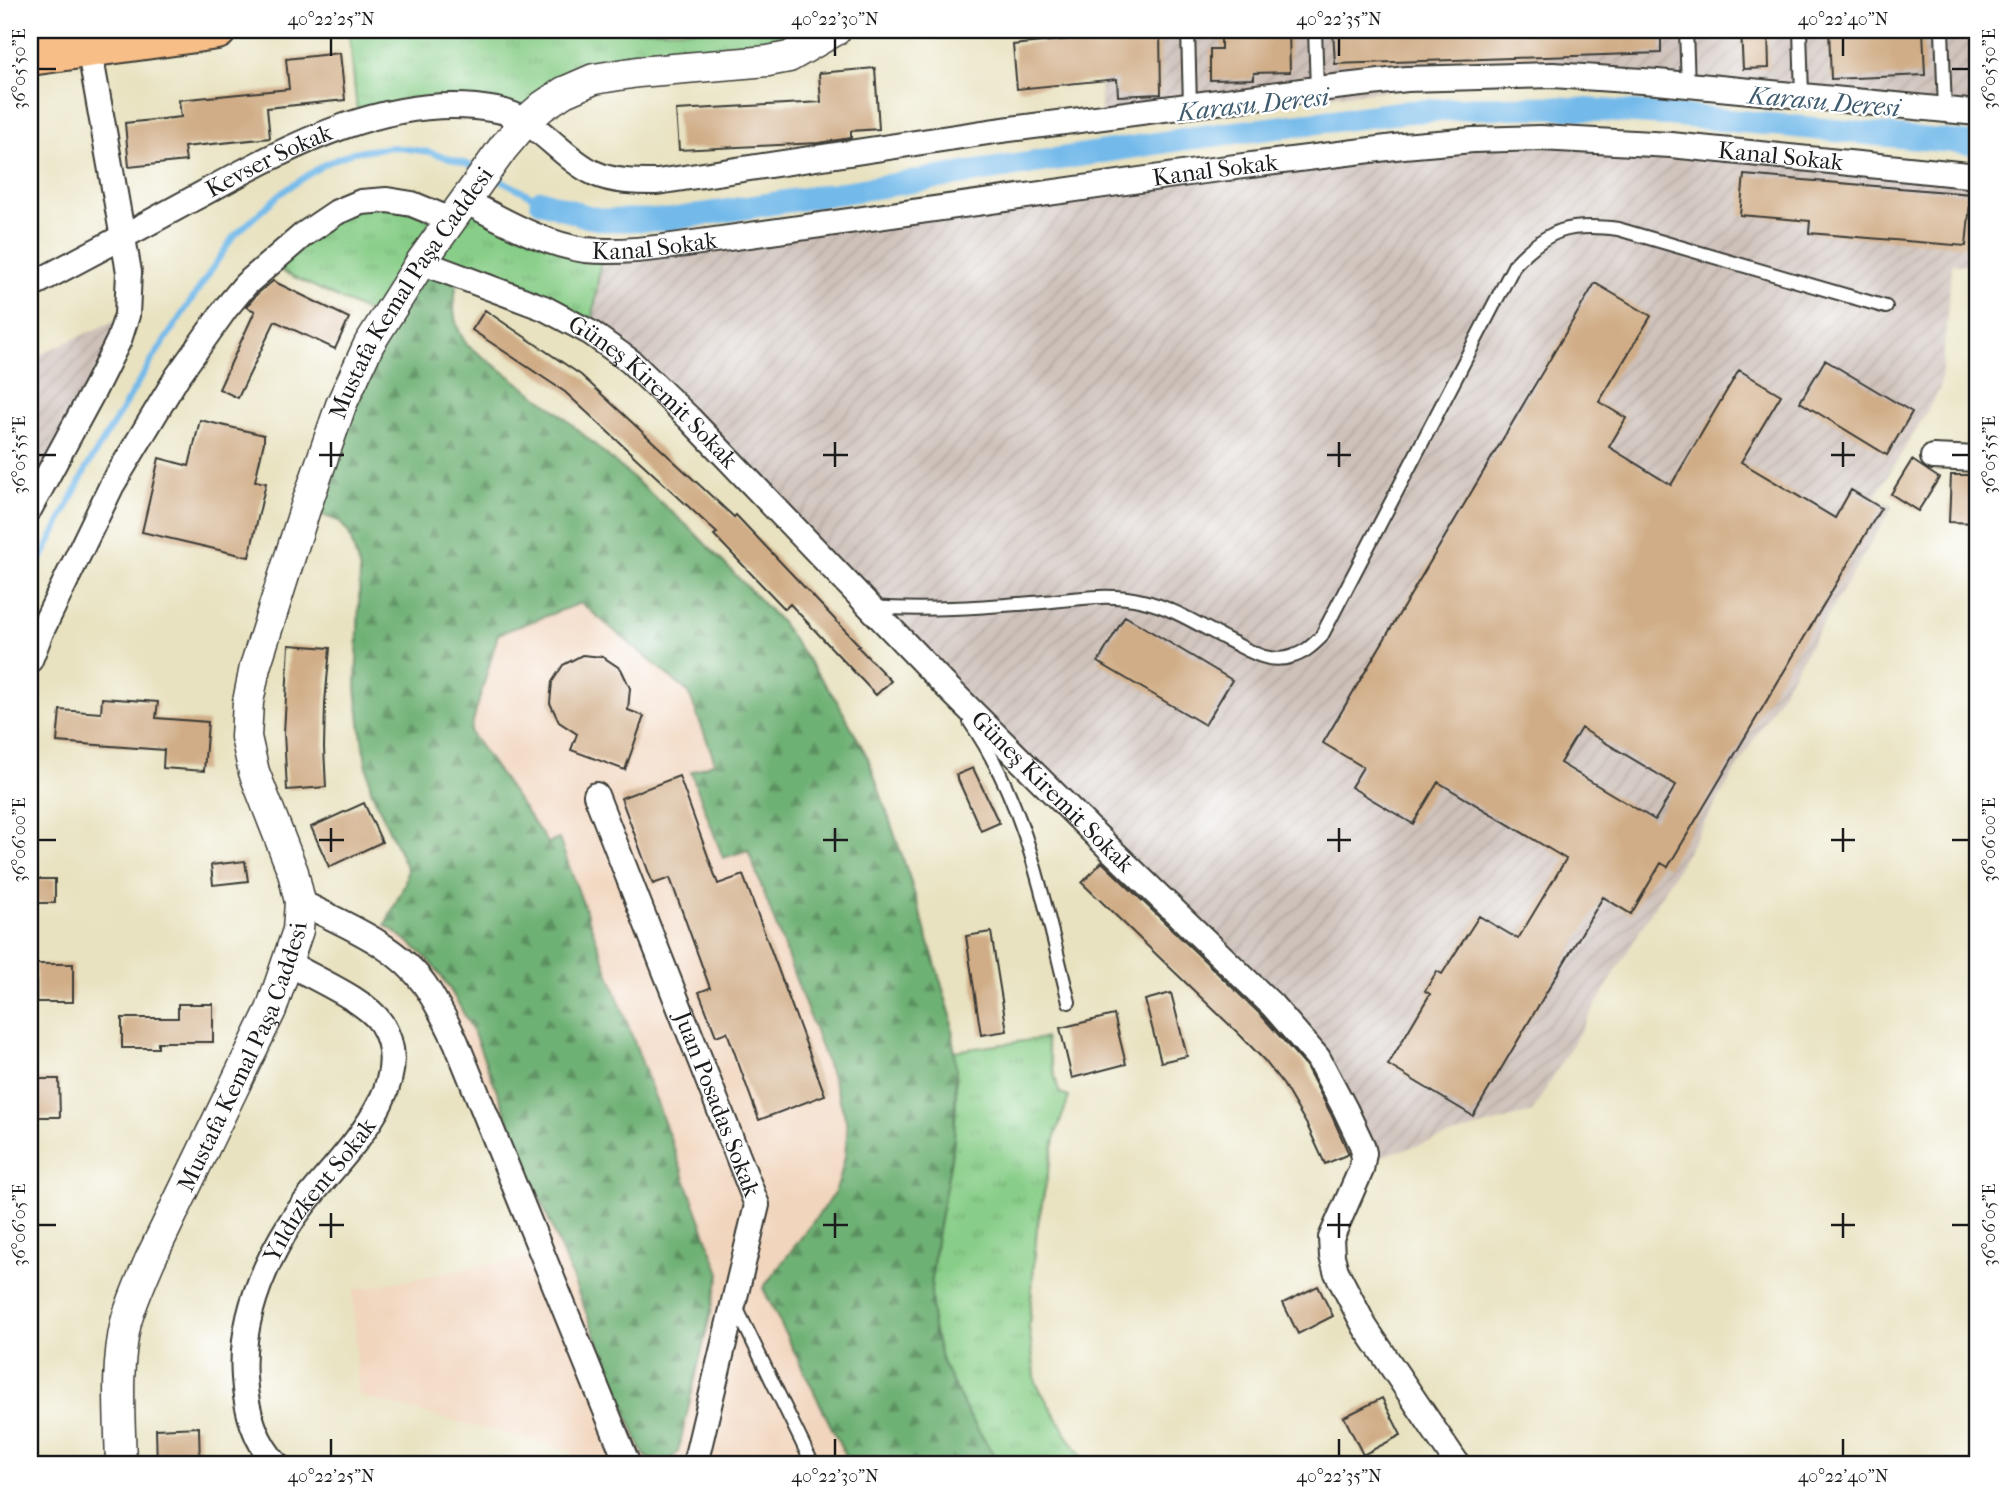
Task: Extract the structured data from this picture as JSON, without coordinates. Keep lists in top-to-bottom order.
{
  "streets": {
    "street": [
      "Kanal Sokak",
      "Kevser Sokak",
      "Mustafa Kemal Paşa Caddesi",
      "Güneş Kiremit Sokak",
      "Juan Posadas Sokak",
      "Yıldızkent Sokak"
    ]
  },
  "crossings": [
    ["Kanal Sokak", "Mustafa Kemal Paşa Caddesi"],
    ["Kevser Sokak", "Mustafa Kemal Paşa Caddesi"],
    ["Mustafa Kemal Paşa Caddesi", "Güneş Kiremit Sokak"],
    ["Mustafa Kemal Paşa Caddesi", "Yıldızkent Sokak"]
  ],
  "water": ["Karasu Deresi"],
  "coordinates": [
    "40°22'25\"N",
    "40°22'30\"N",
    "40°22'35\"N",
    "40°22'40\"N",
    "36°05'50\"E",
    "36°05'55\"E",
    "36°06'00\"E",
    "36°06'05\"E"
  ]
}
